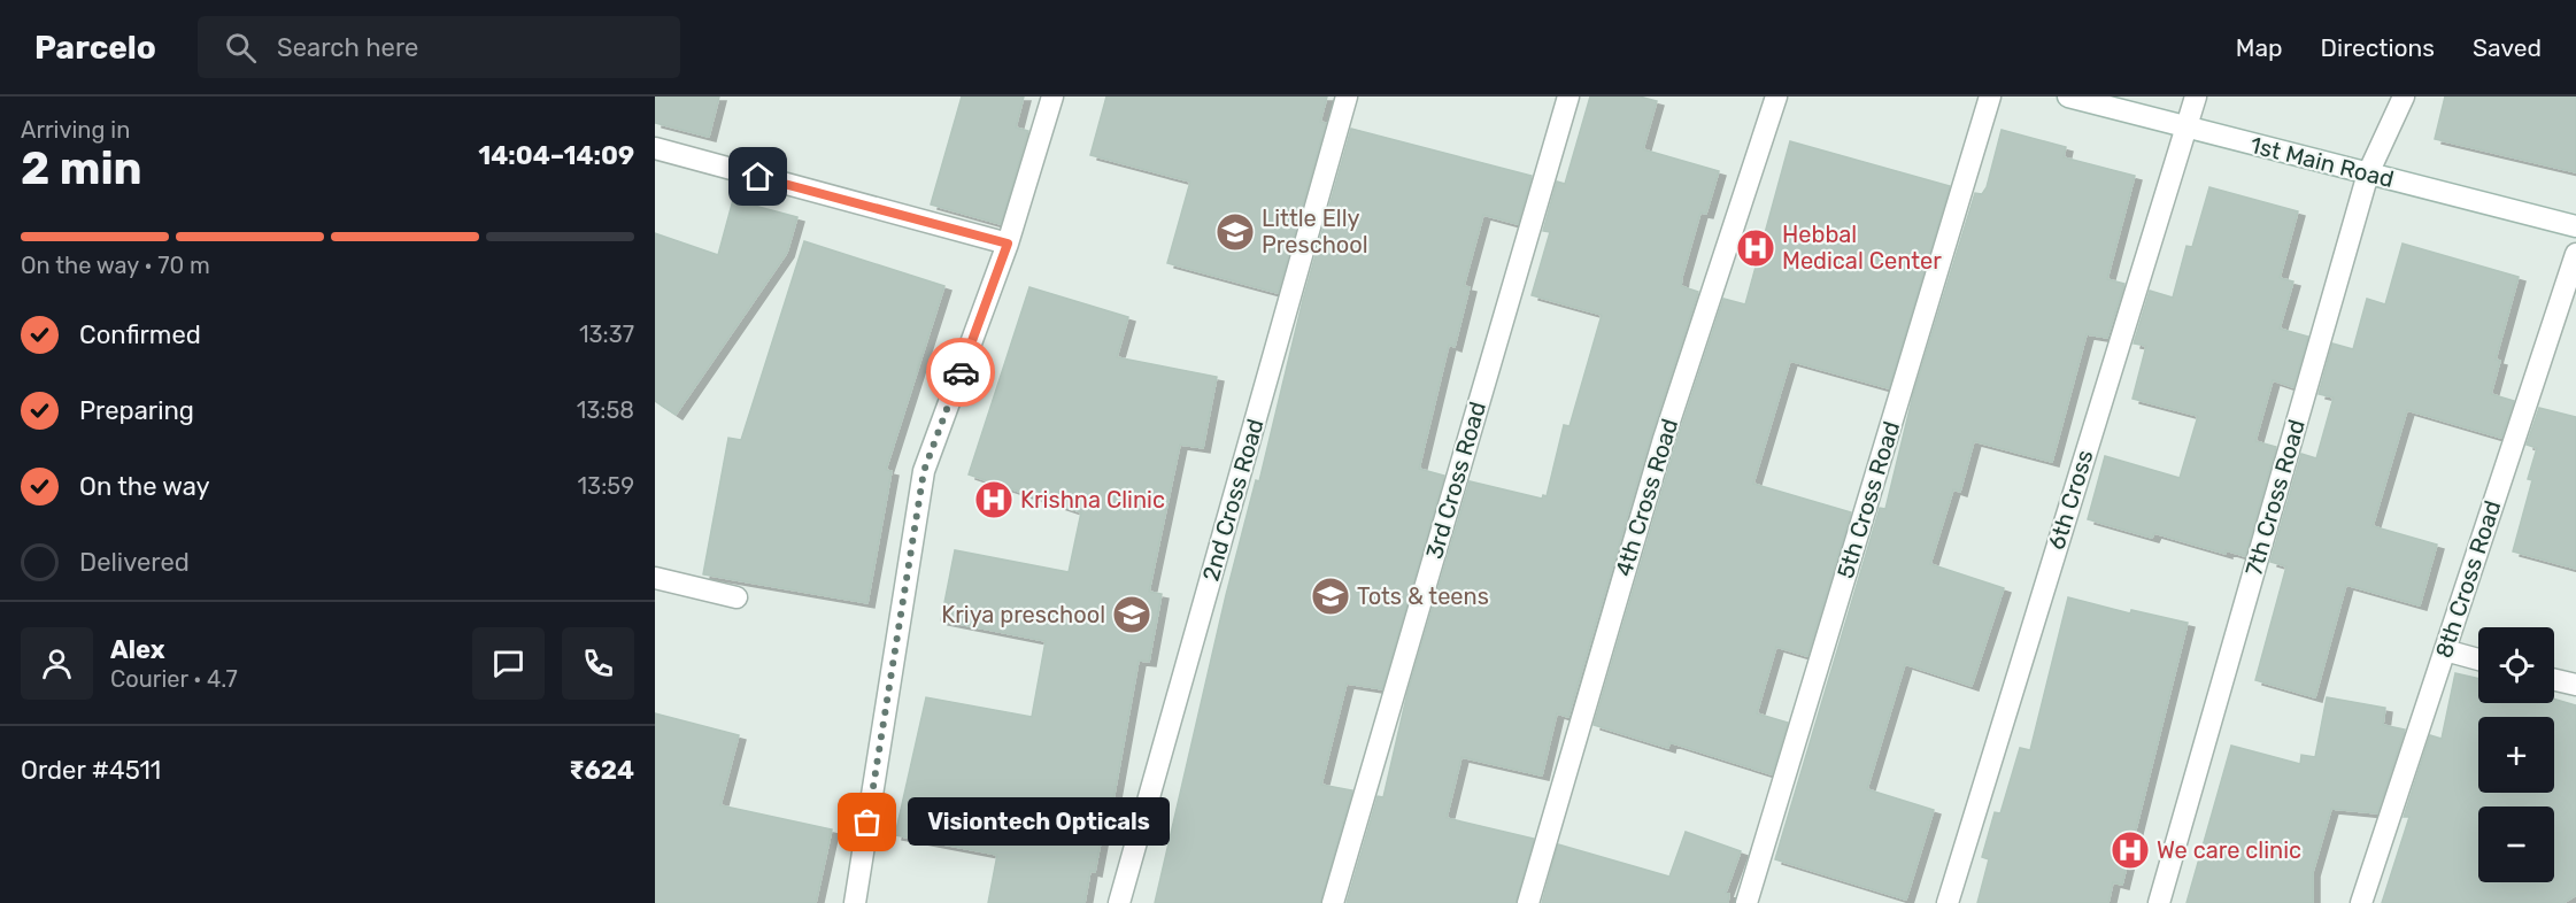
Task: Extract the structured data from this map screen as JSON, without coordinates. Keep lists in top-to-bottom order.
{
  "streets": {
    "street": [
      "1st Main Road",
      "3rd Cross Road",
      "4th Cross Road",
      "7th Cross Road",
      "2nd Cross Road",
      "5th Cross Road",
      "6th Cross",
      "8th Cross Road"
    ]
  },
  "crossings": [
    ["1st Main Road", "7th Cross Road"],
    ["1st Main Road", "6th Cross"]
  ],
  "places": {
    "school or university": ["Little Elly Preschool", "Tots & teens", "Kriya preschool"],
    "hospital": ["Hebbal Medical Center", "Krishna Clinic", "We care clinic"],
    "other": ["Visiontech Opticals"]
  },
  "page": {
    "header": "Parcelo",
    "search": "Search here",
    "nav": ["Map", "Directions", "Saved"],
    "heading": ["2 min", "Arriving in", "14:04–14:09"],
    "panel": [
      "Alex",
      "Courier · 4.7",
      "Order #4511",
      "₹624"
    ],
    "bar": "On the way · 70 m",
    "list": [
      ["Confirmed", "13:37"],
      ["Preparing", "13:58"],
      ["On the way", "13:59"],
      "Delivered"
    ],
    "map_buttons": ["+", "−"],
    "bubble": "Visiontech Opticals"
  }
}
